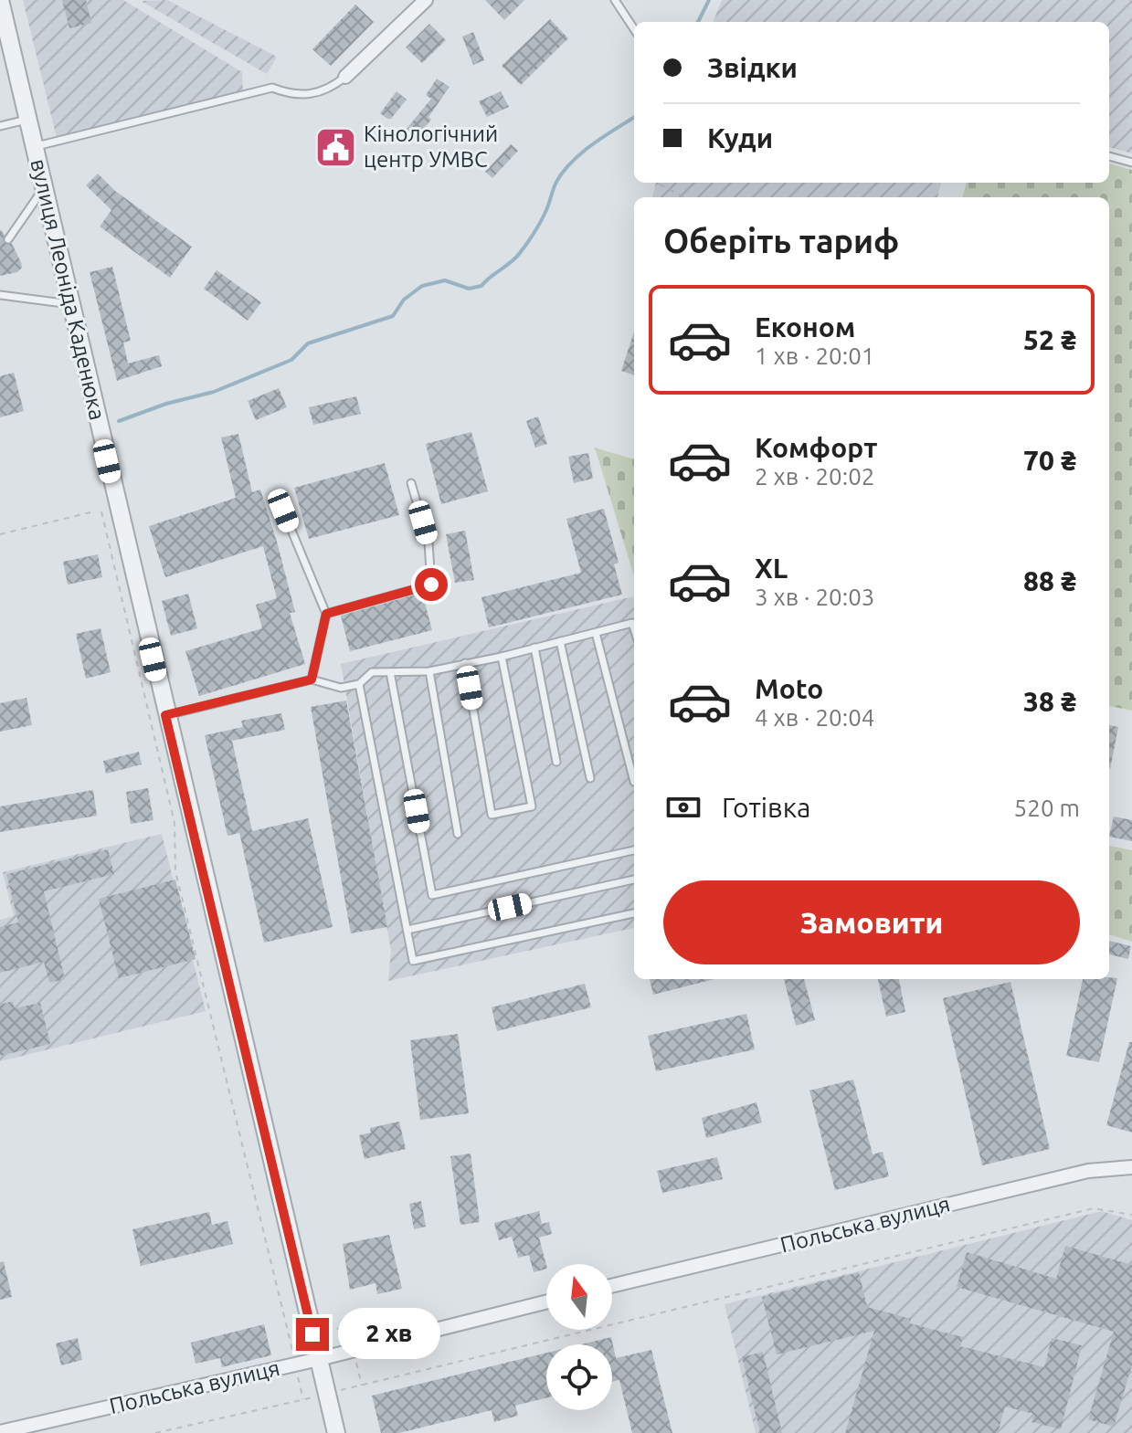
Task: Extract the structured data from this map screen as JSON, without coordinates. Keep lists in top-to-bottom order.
{
  "streets": {
    "street": ["вулиця Леоніда Каденюка", "Польська вулиця"]
  },
  "crossings": [
    ["вулиця Леоніда Каденюка", "Польська вулиця"]
  ],
  "places": {
    "public building": ["Кінологічний центр УМВС"]
  },
  "north": "top",
  "page": {
    "banner": ["Звідки", "Куди"],
    "heading": "Оберіть тариф",
    "list": [
      {
        "name": "Економ",
        "note": "1 хв · 20:01",
        "value": "52 ₴"
      },
      {
        "name": "Комфорт",
        "note": "2 хв · 20:02",
        "value": "70 ₴"
      },
      {
        "name": "XL",
        "note": "3 хв · 20:03",
        "value": "88 ₴"
      },
      {
        "name": "Moto",
        "note": "4 хв · 20:04",
        "value": "38 ₴"
      }
    ],
    "pay": ["Готівка", "520 m"],
    "buttons": "Замовити",
    "bubble": "2 хв"
  }
}
